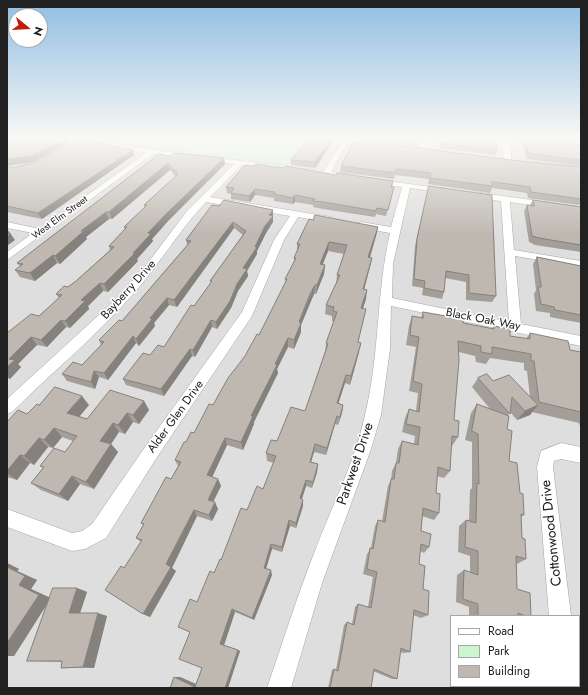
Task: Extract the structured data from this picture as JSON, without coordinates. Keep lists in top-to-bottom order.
{
  "streets": {
    "street": [
      "West Elm Street",
      "Bayberry Drive",
      "Black Oak Way",
      "Alder Glen Drive",
      "Parkwest Drive",
      "Cottonwood Drive"
    ]
  },
  "crossings": [
    ["Black Oak Way", "Parkwest Drive"]
  ],
  "legend": ["Road", "Park", "Building"],
  "north": "right"
}
